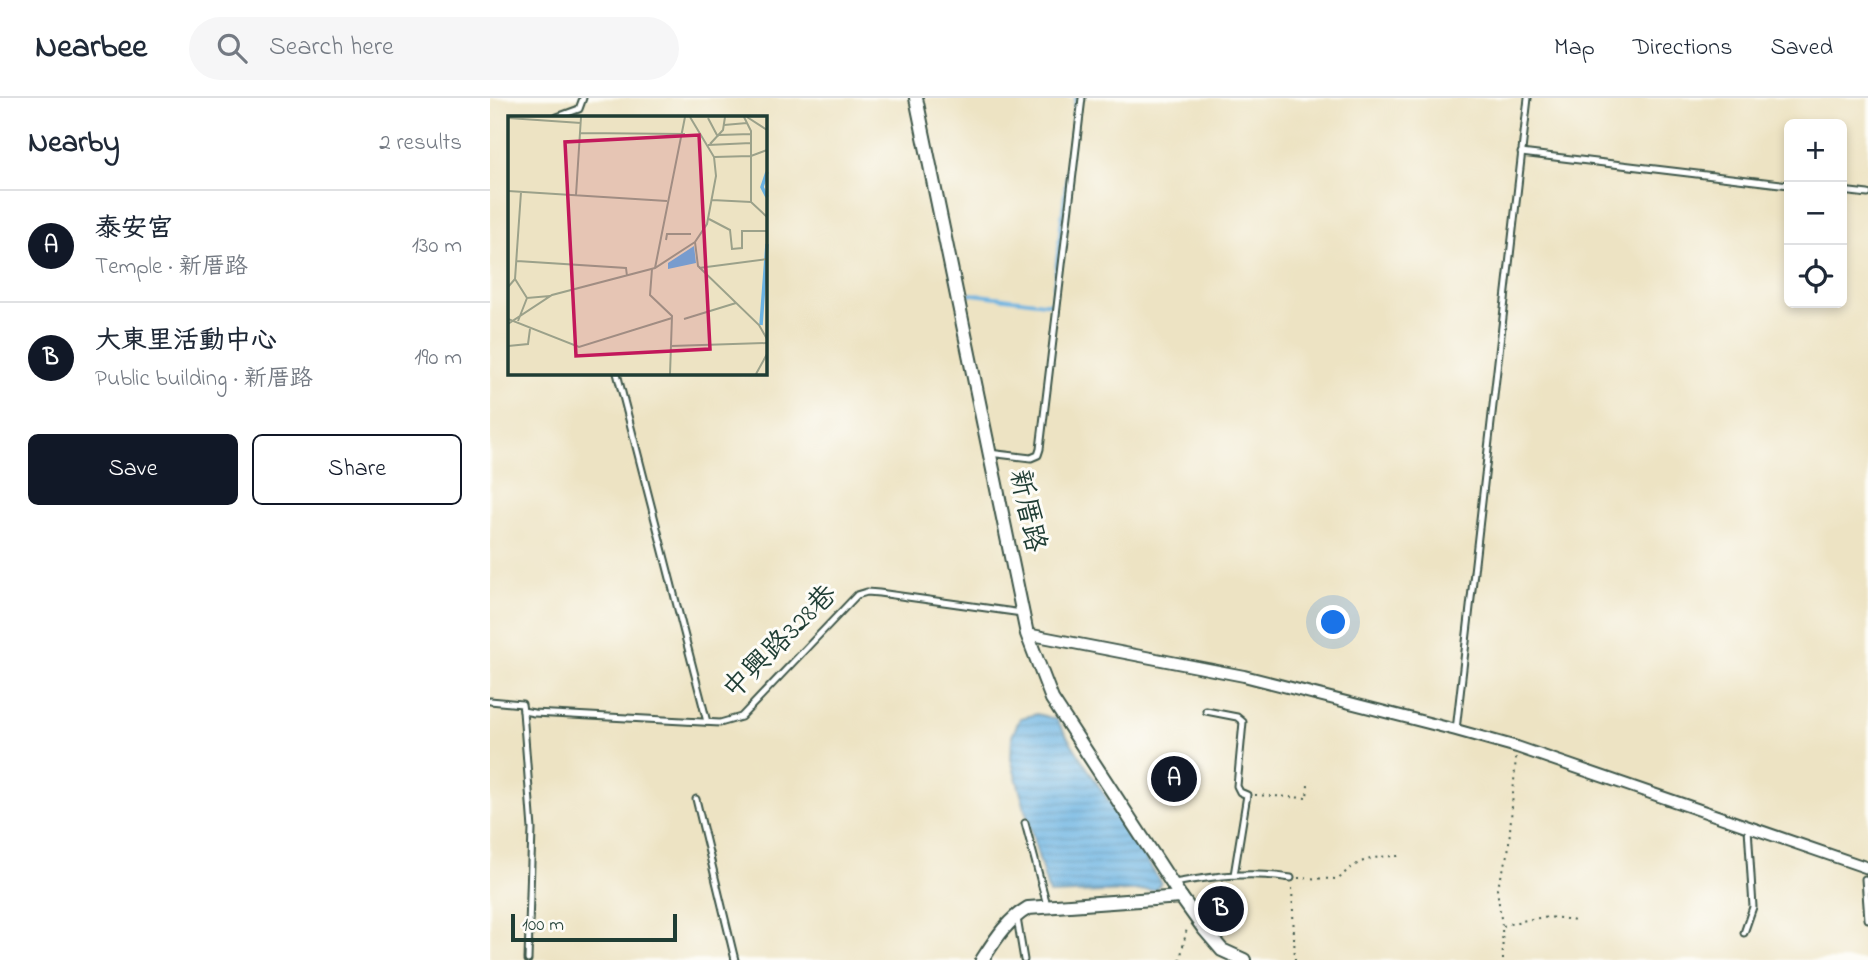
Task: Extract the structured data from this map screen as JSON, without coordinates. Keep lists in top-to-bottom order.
{
  "streets": {
    "street": ["新厝路"],
    "lane": ["中興路328巷"]
  },
  "crossings": [
    ["新厝路", "中興路328巷"]
  ],
  "scale_bar": "100 m",
  "page": {
    "header": "Nearbee",
    "search": "Search here",
    "nav": ["Map", "Directions", "Saved"],
    "heading": ["Nearby", "2 results"],
    "map_buttons": ["+", "−"],
    "list": [
      {
        "mark": "A",
        "name": "泰安宮",
        "note": "Temple · 新厝路",
        "value": "130 m"
      },
      {
        "mark": "B",
        "name": "大東里活動中心",
        "note": "Public building · 新厝路",
        "value": "190 m"
      }
    ],
    "buttons": ["Save", "Share"],
    "pins": ["A", "B"],
    "scale": "100 m"
  }
}
